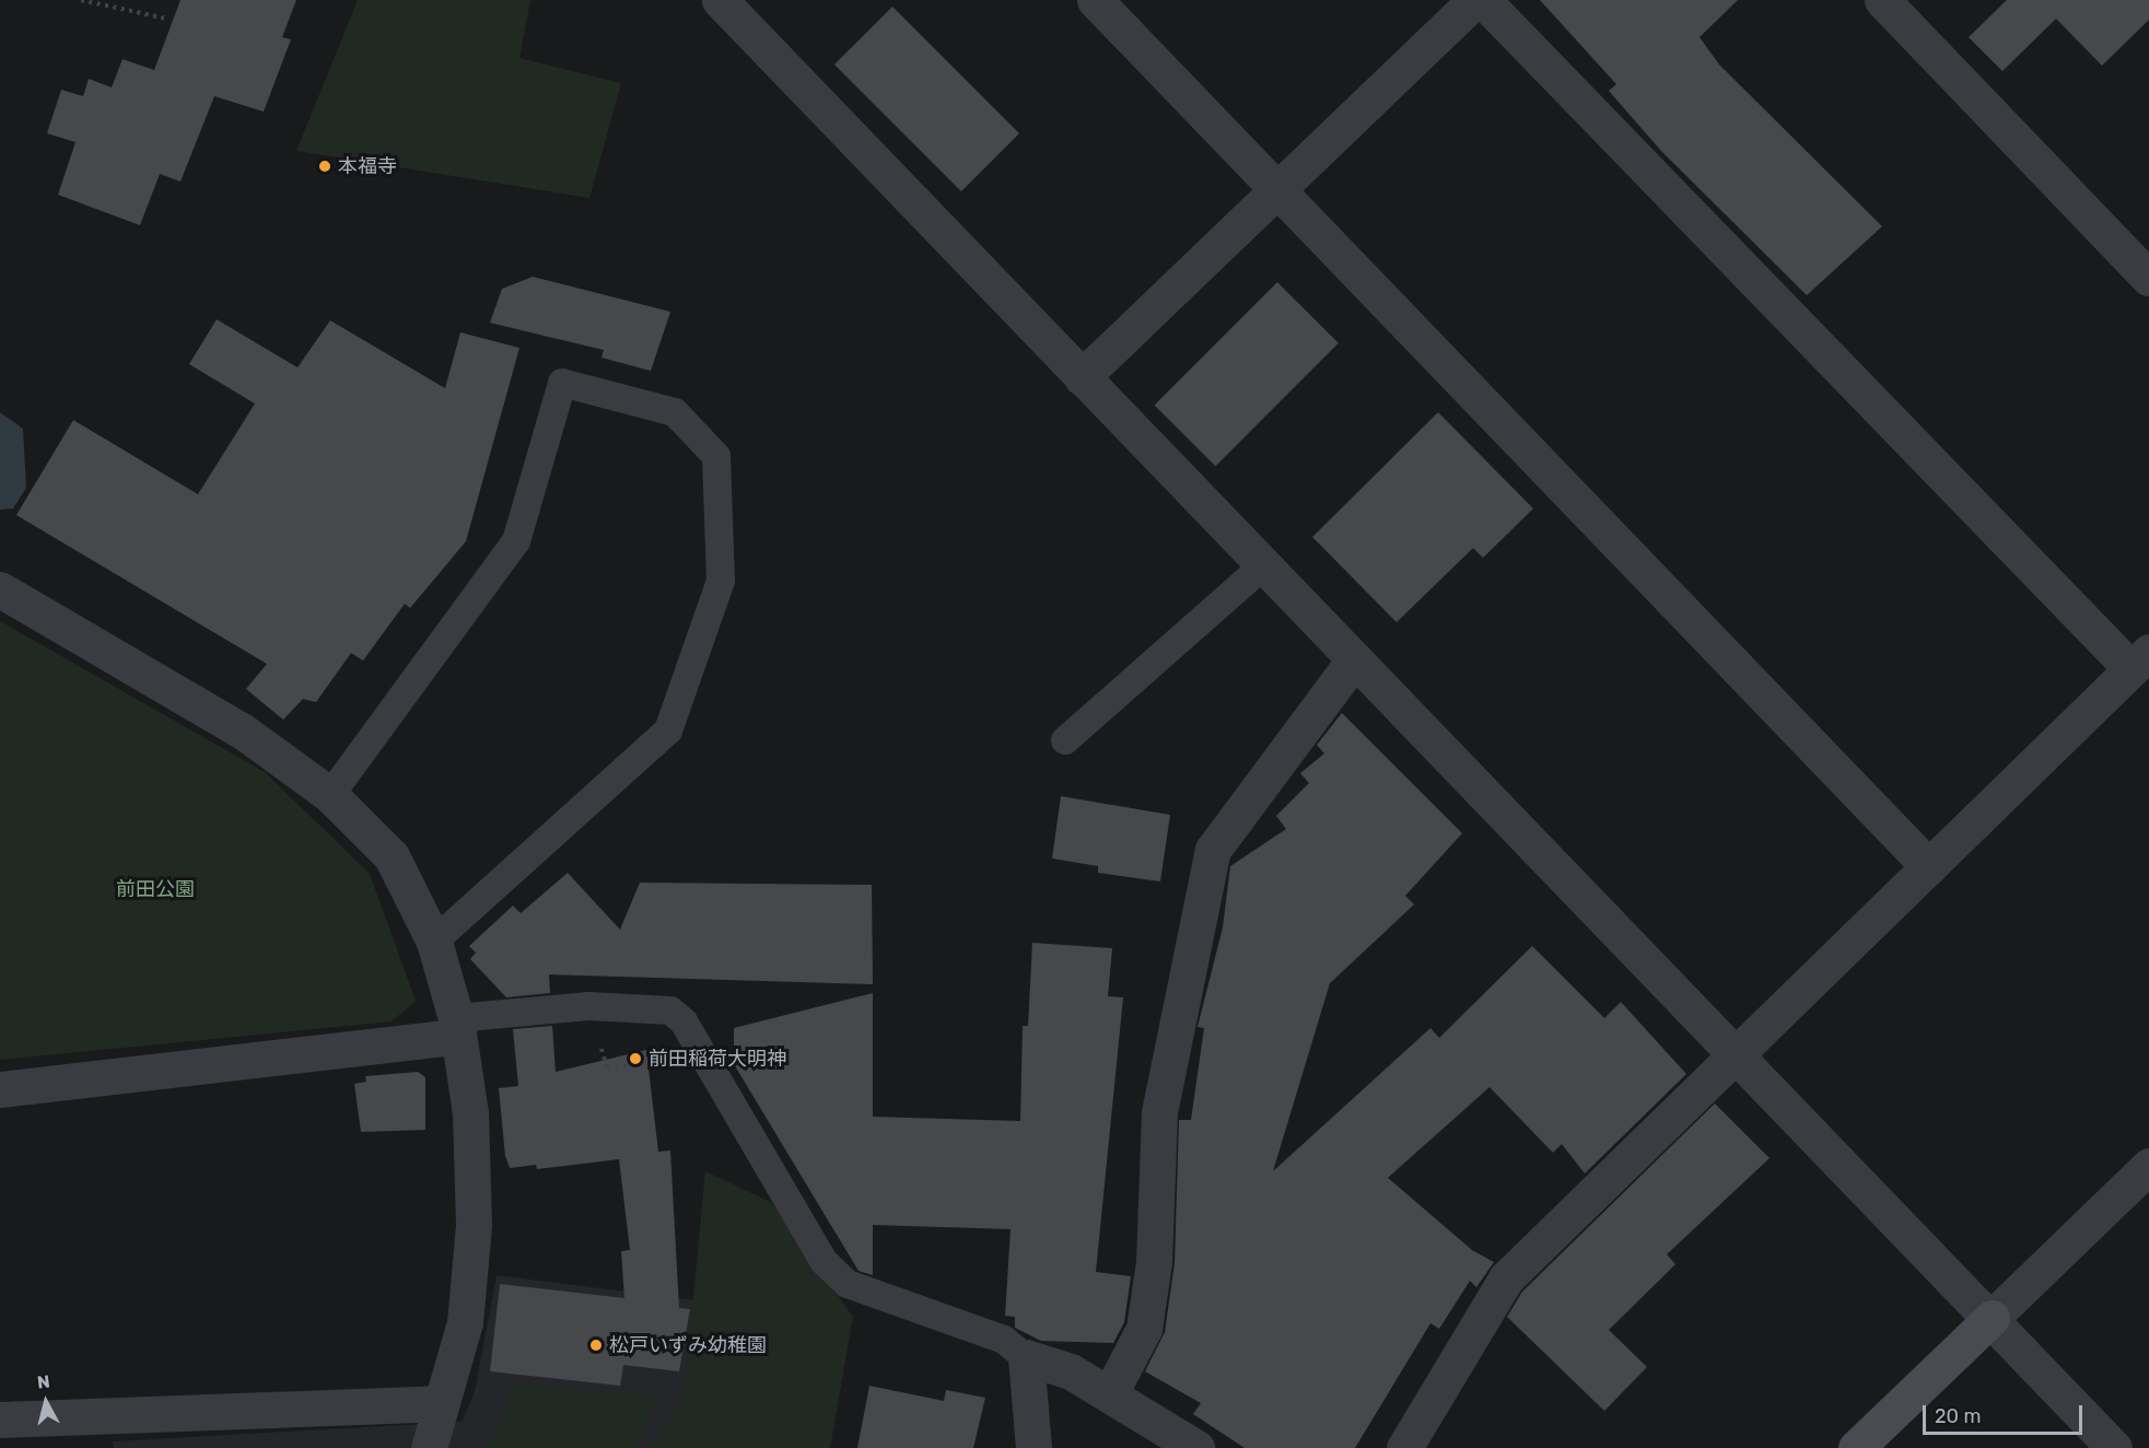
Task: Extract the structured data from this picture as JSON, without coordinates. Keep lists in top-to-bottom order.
{
  "parks": ["前田公園"],
  "places": ["本福寺", "前田稲荷大明神", "松戸いずみ幼稚園"],
  "scale_bar": "20 m",
  "north": "top"
}
